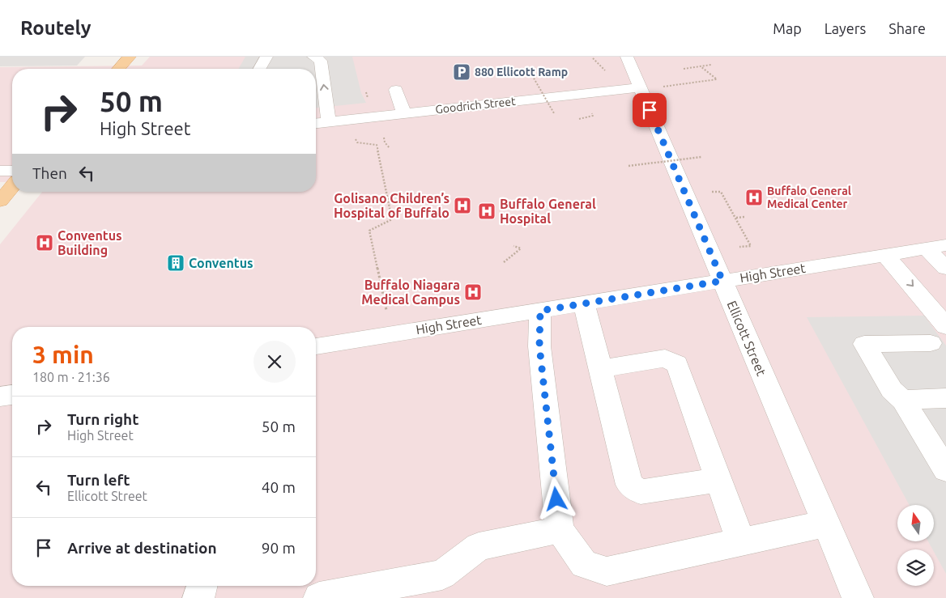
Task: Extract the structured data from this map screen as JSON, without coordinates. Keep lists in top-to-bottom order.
{
  "streets": {
    "street": ["Goodrich Street", "High Street", "Ellicott Street"]
  },
  "crossings": [
    ["Goodrich Street", "Ellicott Street"],
    ["High Street", "Ellicott Street"]
  ],
  "places": {
    "parking": ["880 Ellicott Ramp"],
    "hospital": [
      "Buffalo General Medical Center",
      "Golisano Children’s Hospital of Buffalo",
      "Buffalo General Hospital",
      "Conventus Building",
      "Buffalo Niagara Medical Campus"
    ],
    "building": ["Conventus"]
  },
  "north": "top",
  "page": {
    "header": "Routely",
    "nav": ["Map", "Layers", "Share"],
    "turn": ["50 m", "High Street"],
    "then": "Then",
    "heading": ["3 min", "180 m · 21:36"],
    "list": [
      {
        "name": "Turn right",
        "note": "High Street",
        "value": "50 m"
      },
      {
        "name": "Turn left",
        "note": "Ellicott Street",
        "value": "40 m"
      },
      {
        "name": "Arrive at destination",
        "value": "90 m"
      }
    ]
  }
}
